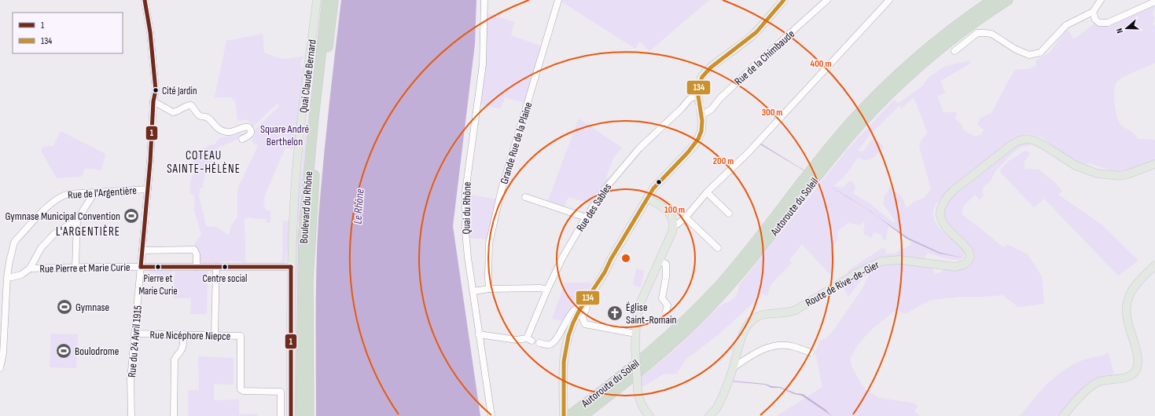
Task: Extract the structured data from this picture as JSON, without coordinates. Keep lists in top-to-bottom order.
{
  "streets": {
    "highway": ["Autoroute du Soleil", "Boulevard du Rhône"],
    "main road": ["Quai Claude Bernard", "Route de Rive-de-Gier"],
    "street": [
      "Rue de la Chimbaude",
      "Grande Rue de la Plaine",
      "Rue de l'Argentière",
      "Rue des Sables",
      "Quai du Rhône",
      "Rue Pierre et Marie Curie",
      "Rue Nicéphore Niepce",
      "Rue du 24 Avril 1915"
    ]
  },
  "crossings": [
    ["Rue de la Chimbaude", "Rue des Sables"],
    ["Quai Claude Bernard", "Rue Pierre et Marie Curie"],
    ["Rue de l'Argentière", "Rue du 24 Avril 1915"],
    ["Rue des Sables", "Quai du Rhône"],
    ["Rue Pierre et Marie Curie", "Rue du 24 Avril 1915"],
    ["Rue Nicéphore Niepce", "Rue du 24 Avril 1915"]
  ],
  "districts": ["COTEAU SAINTE-HÉLÈNE", "L'ARGENTIÈRE"],
  "water": ["Le Rhône"],
  "parks": ["Square André Berthelon"],
  "places": {
    "other": ["Cité Jardin", "Pierre et Marie Curie", "Centre social"],
    "sports": ["Gymnase Municipal Convention", "Gymnase", "Boulodrome"],
    "church": ["Église Saint-Romain"]
  },
  "lines": ["transit line 1", "transit line 134"],
  "legend": ["1", "134"],
  "north": "left",
  "rings": [
    "400 m",
    "300 m",
    "200 m",
    "100 m"
  ]
}
